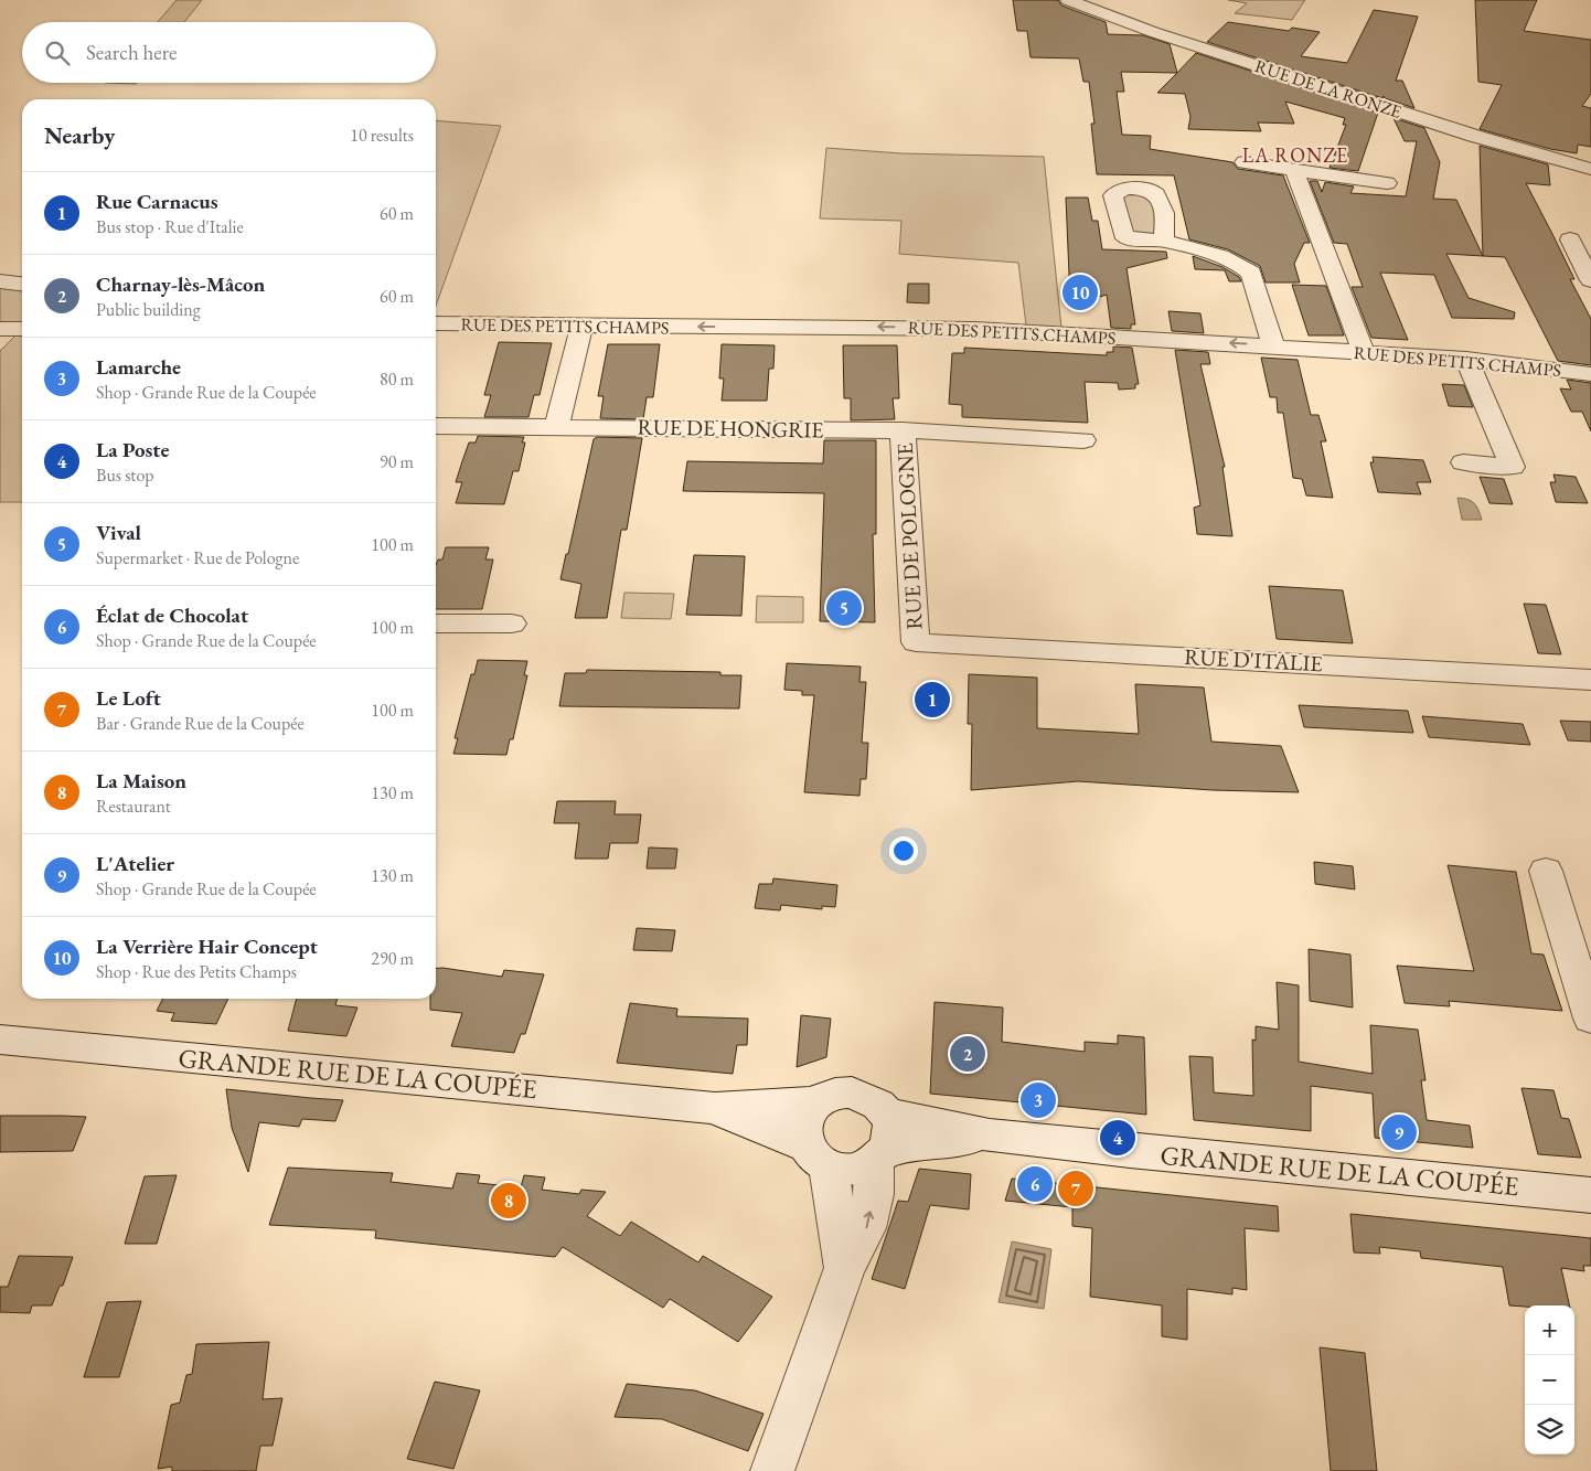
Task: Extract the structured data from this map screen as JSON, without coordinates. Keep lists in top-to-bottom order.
{
  "streets": {
    "street": [
      "RUE DE LA RONZE",
      "RUE DES PETITS CHAMPS",
      "RUE DE HONGRIE",
      "RUE DE POLOGNE",
      "RUE D'ITALIE",
      "GRANDE RUE DE LA COUPÉE"
    ]
  },
  "crossings": [
    ["RUE DE HONGRIE", "RUE DE POLOGNE"],
    ["RUE DE POLOGNE", "RUE D'ITALIE"]
  ],
  "one_way": ["RUE DES PETITS CHAMPS"],
  "districts": ["LA RONZE"],
  "page": {
    "search": "Search here",
    "heading": ["Nearby", "10 results"],
    "list": [
      {
        "mark": "1",
        "name": "Rue Carnacus",
        "note": "Bus stop · Rue d'Italie",
        "value": "60 m"
      },
      {
        "mark": "2",
        "name": "Charnay-lès-Mâcon",
        "note": "Public building",
        "value": "60 m"
      },
      {
        "mark": "3",
        "name": "Lamarche",
        "note": "Shop · Grande Rue de la Coupée",
        "value": "80 m"
      },
      {
        "mark": "4",
        "name": "La Poste",
        "note": "Bus stop",
        "value": "90 m"
      },
      {
        "mark": "5",
        "name": "Vival",
        "note": "Supermarket · Rue de Pologne",
        "value": "100 m"
      },
      {
        "mark": "6",
        "name": "Éclat de Chocolat",
        "note": "Shop · Grande Rue de la Coupée",
        "value": "100 m"
      },
      {
        "mark": "7",
        "name": "Le Loft",
        "note": "Bar · Grande Rue de la Coupée",
        "value": "100 m"
      },
      {
        "mark": "8",
        "name": "La Maison",
        "note": "Restaurant",
        "value": "130 m"
      },
      {
        "mark": "9",
        "name": "L'Atelier",
        "note": "Shop · Grande Rue de la Coupée",
        "value": "130 m"
      },
      {
        "mark": "10",
        "name": "La Verrière Hair Concept",
        "note": "Shop · Rue des Petits Champs",
        "value": "290 m"
      }
    ],
    "pins": [
      "10",
      "5",
      "1",
      "2",
      "3",
      "9",
      "4",
      "6",
      "7",
      "8"
    ],
    "map_buttons": ["+", "−"]
  }
}
